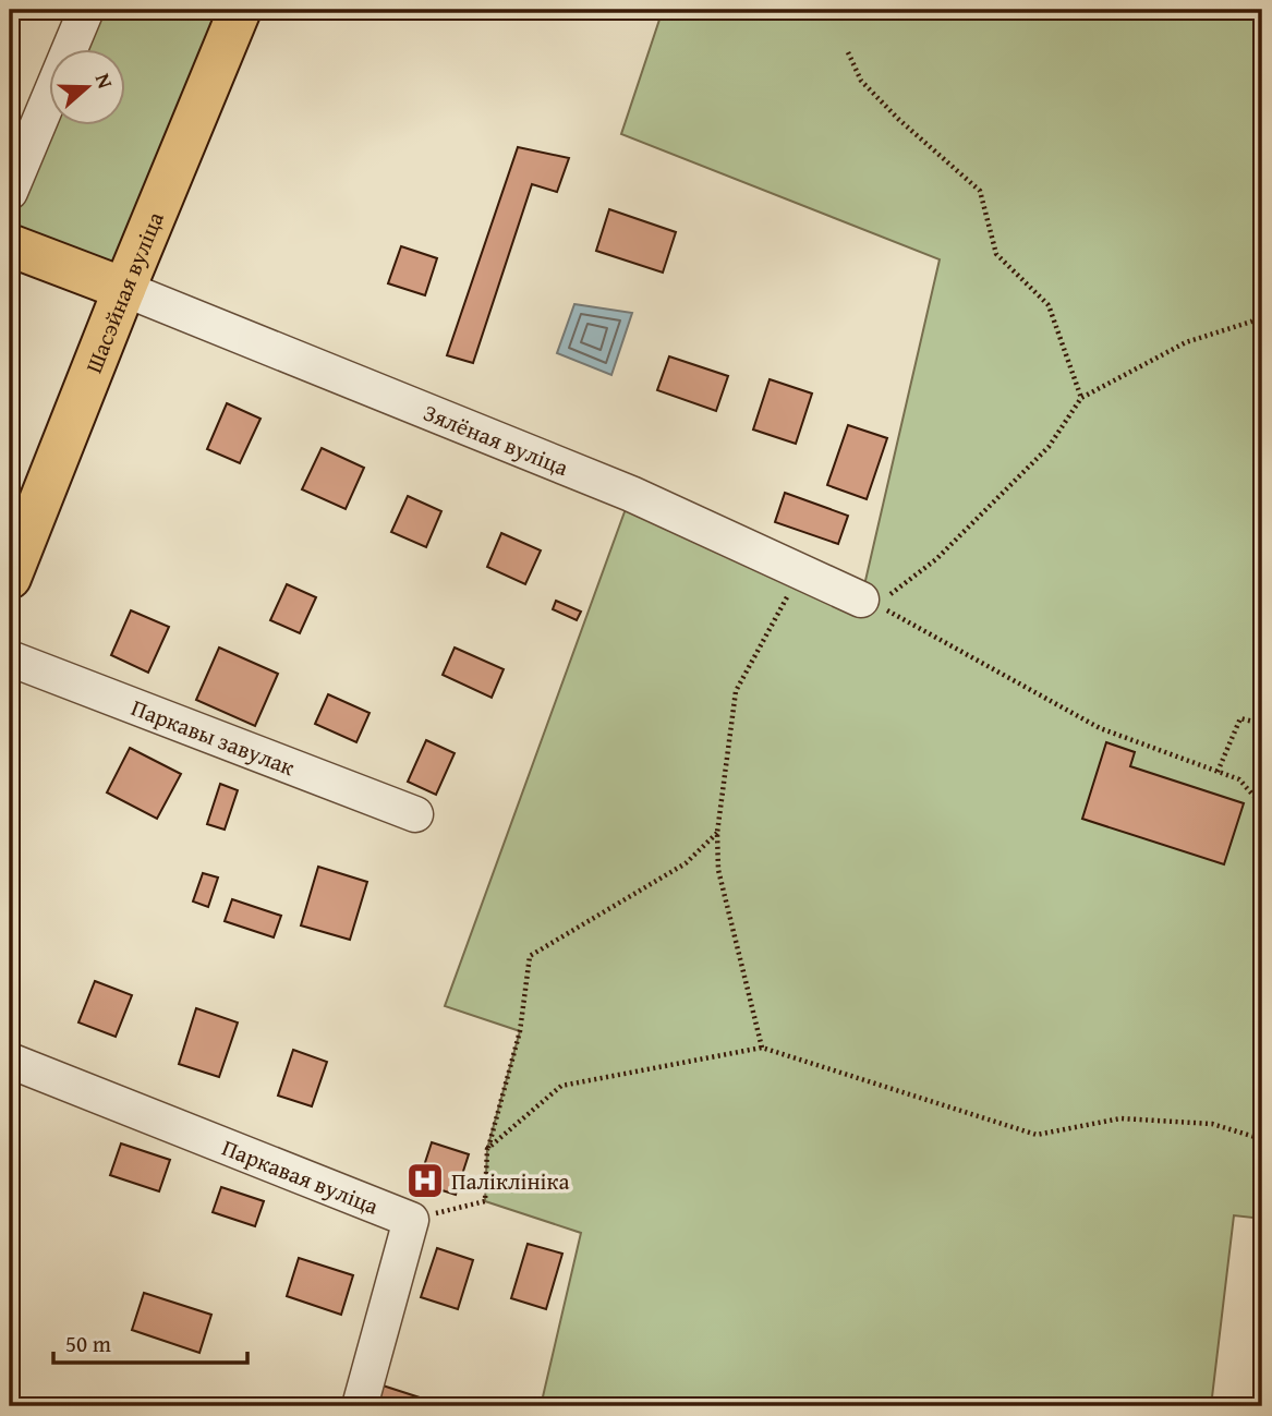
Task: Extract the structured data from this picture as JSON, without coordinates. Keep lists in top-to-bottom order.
{
  "streets": {
    "main road": ["Шасэйная вуліца"],
    "street": ["Зялёная вуліца", "Паркавы завулак", "Паркавая вуліца"]
  },
  "crossings": [
    ["Шасэйная вуліца", "Зялёная вуліца"]
  ],
  "places": {
    "hospital": ["Паліклініка"]
  },
  "scale_bar": "50 m",
  "north": "right"
}
